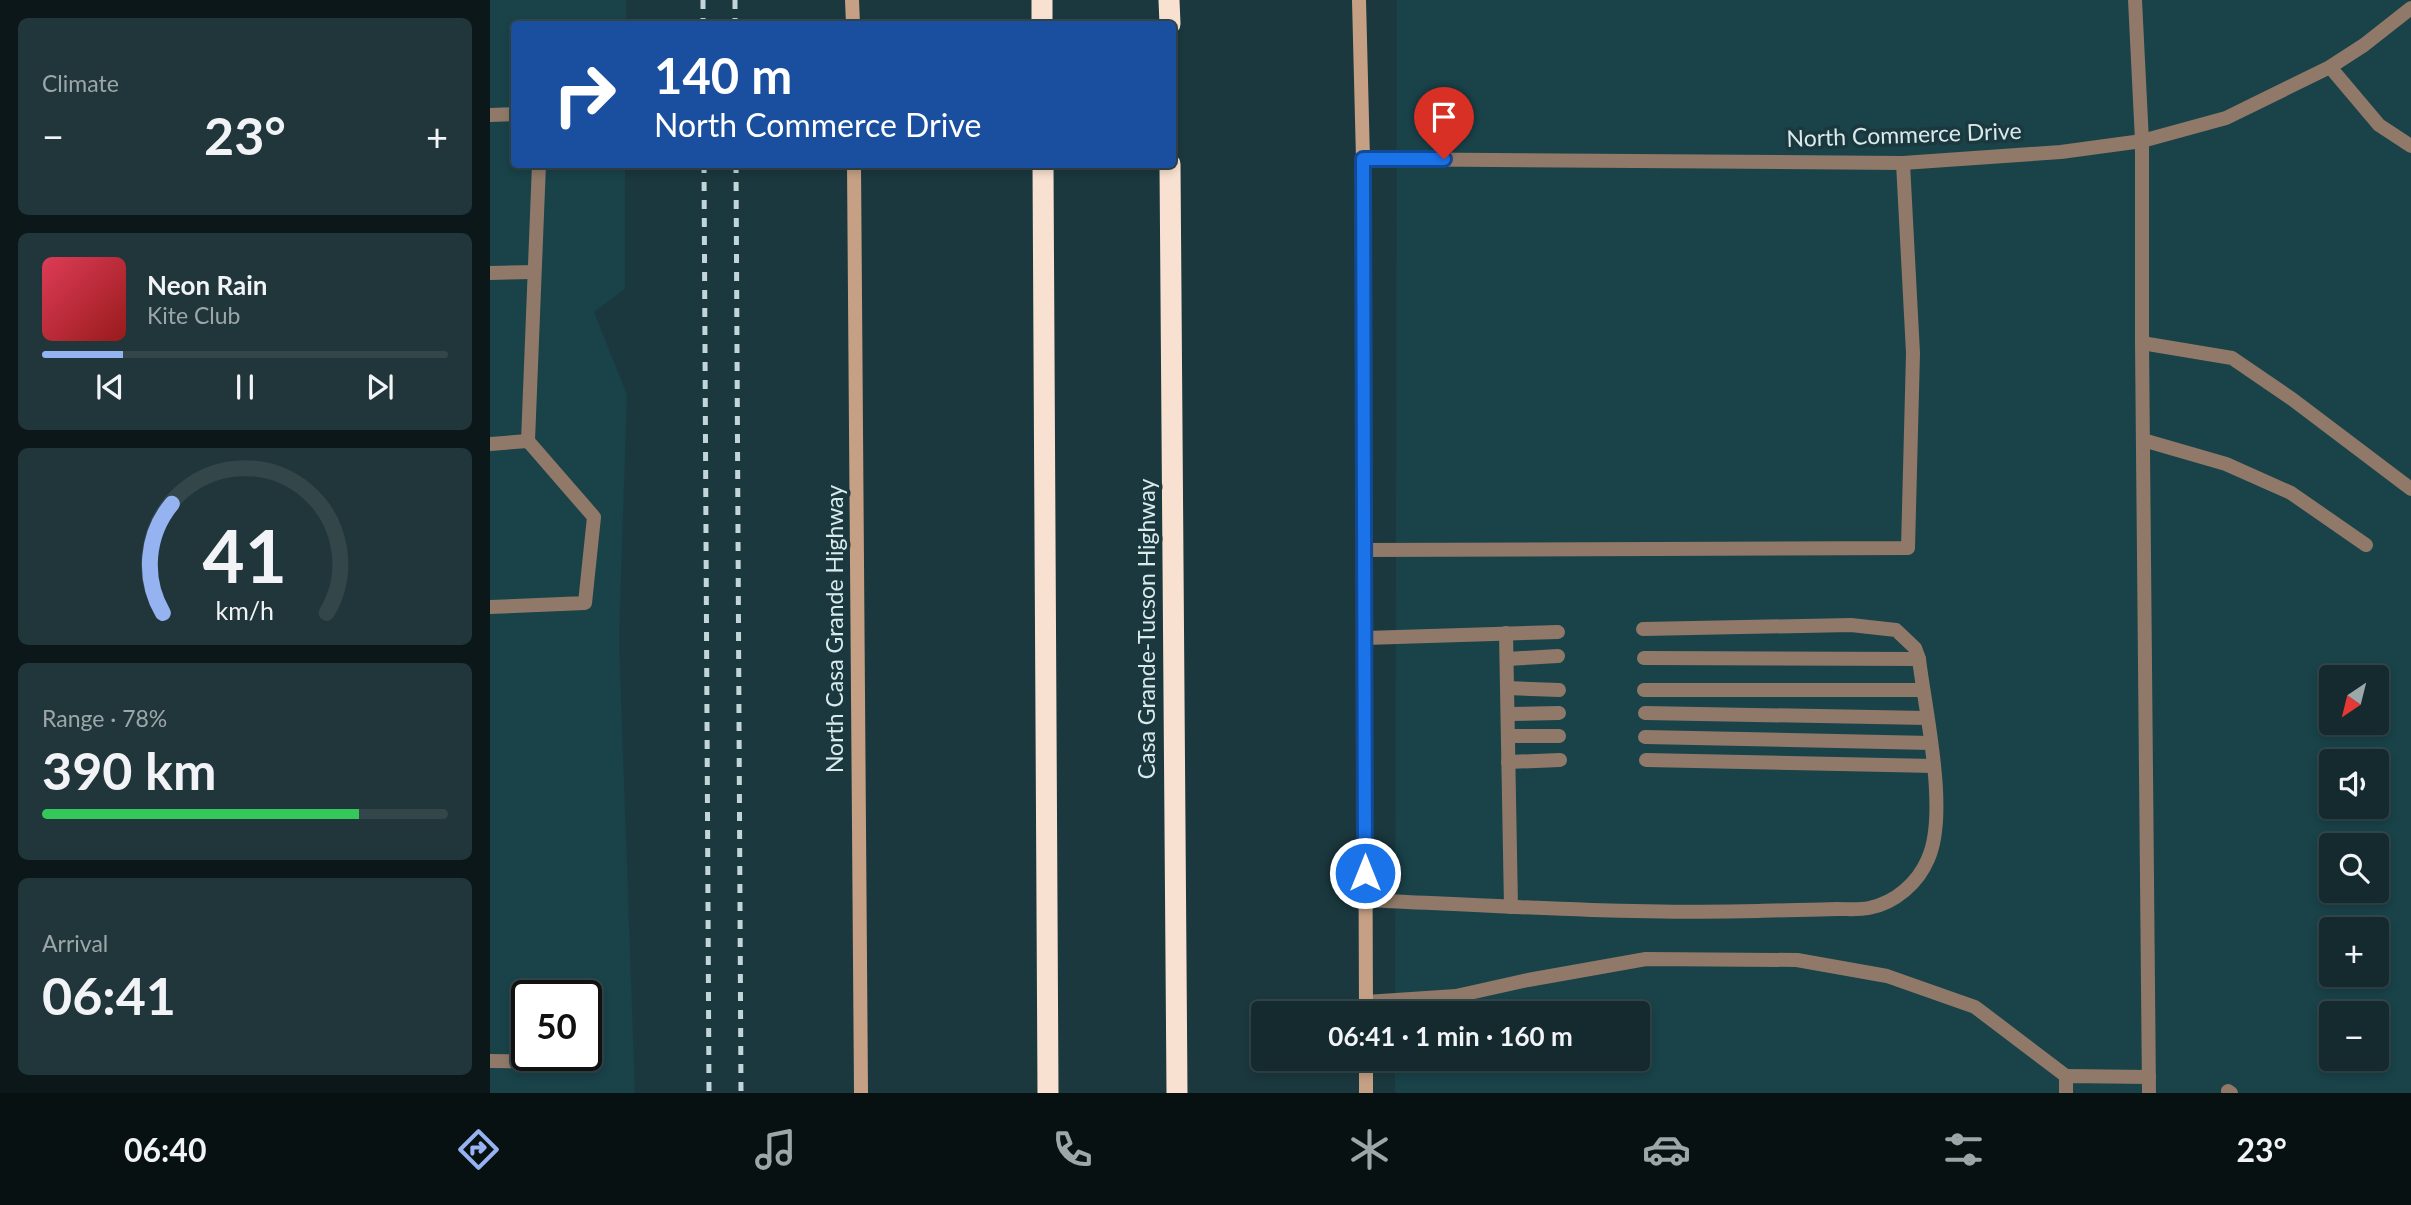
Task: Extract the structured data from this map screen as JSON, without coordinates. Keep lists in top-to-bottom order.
{
  "streets": {
    "highway": ["Casa Grande-Tucson Highway"],
    "main road": ["North Casa Grande Highway"],
    "street": ["North Commerce Drive"]
  },
  "north": "bottom left",
  "page": {
    "tile": [
      "Climate",
      ["Range · 78%", "390 km"],
      ["Arrival", "06:41"]
    ],
    "turn": ["140 m", "North Commerce Drive"],
    "heat": ["−", "23°", "+"],
    "song": ["Neon Rain", "Kite Club"],
    "map_buttons": ["+", "−"],
    "limit": "50",
    "trip": "06:41 · 1 min · 160 m",
    "tabs": ["06:40", "23°"],
    "gauge": ["41", "km/h"]
  }
}
